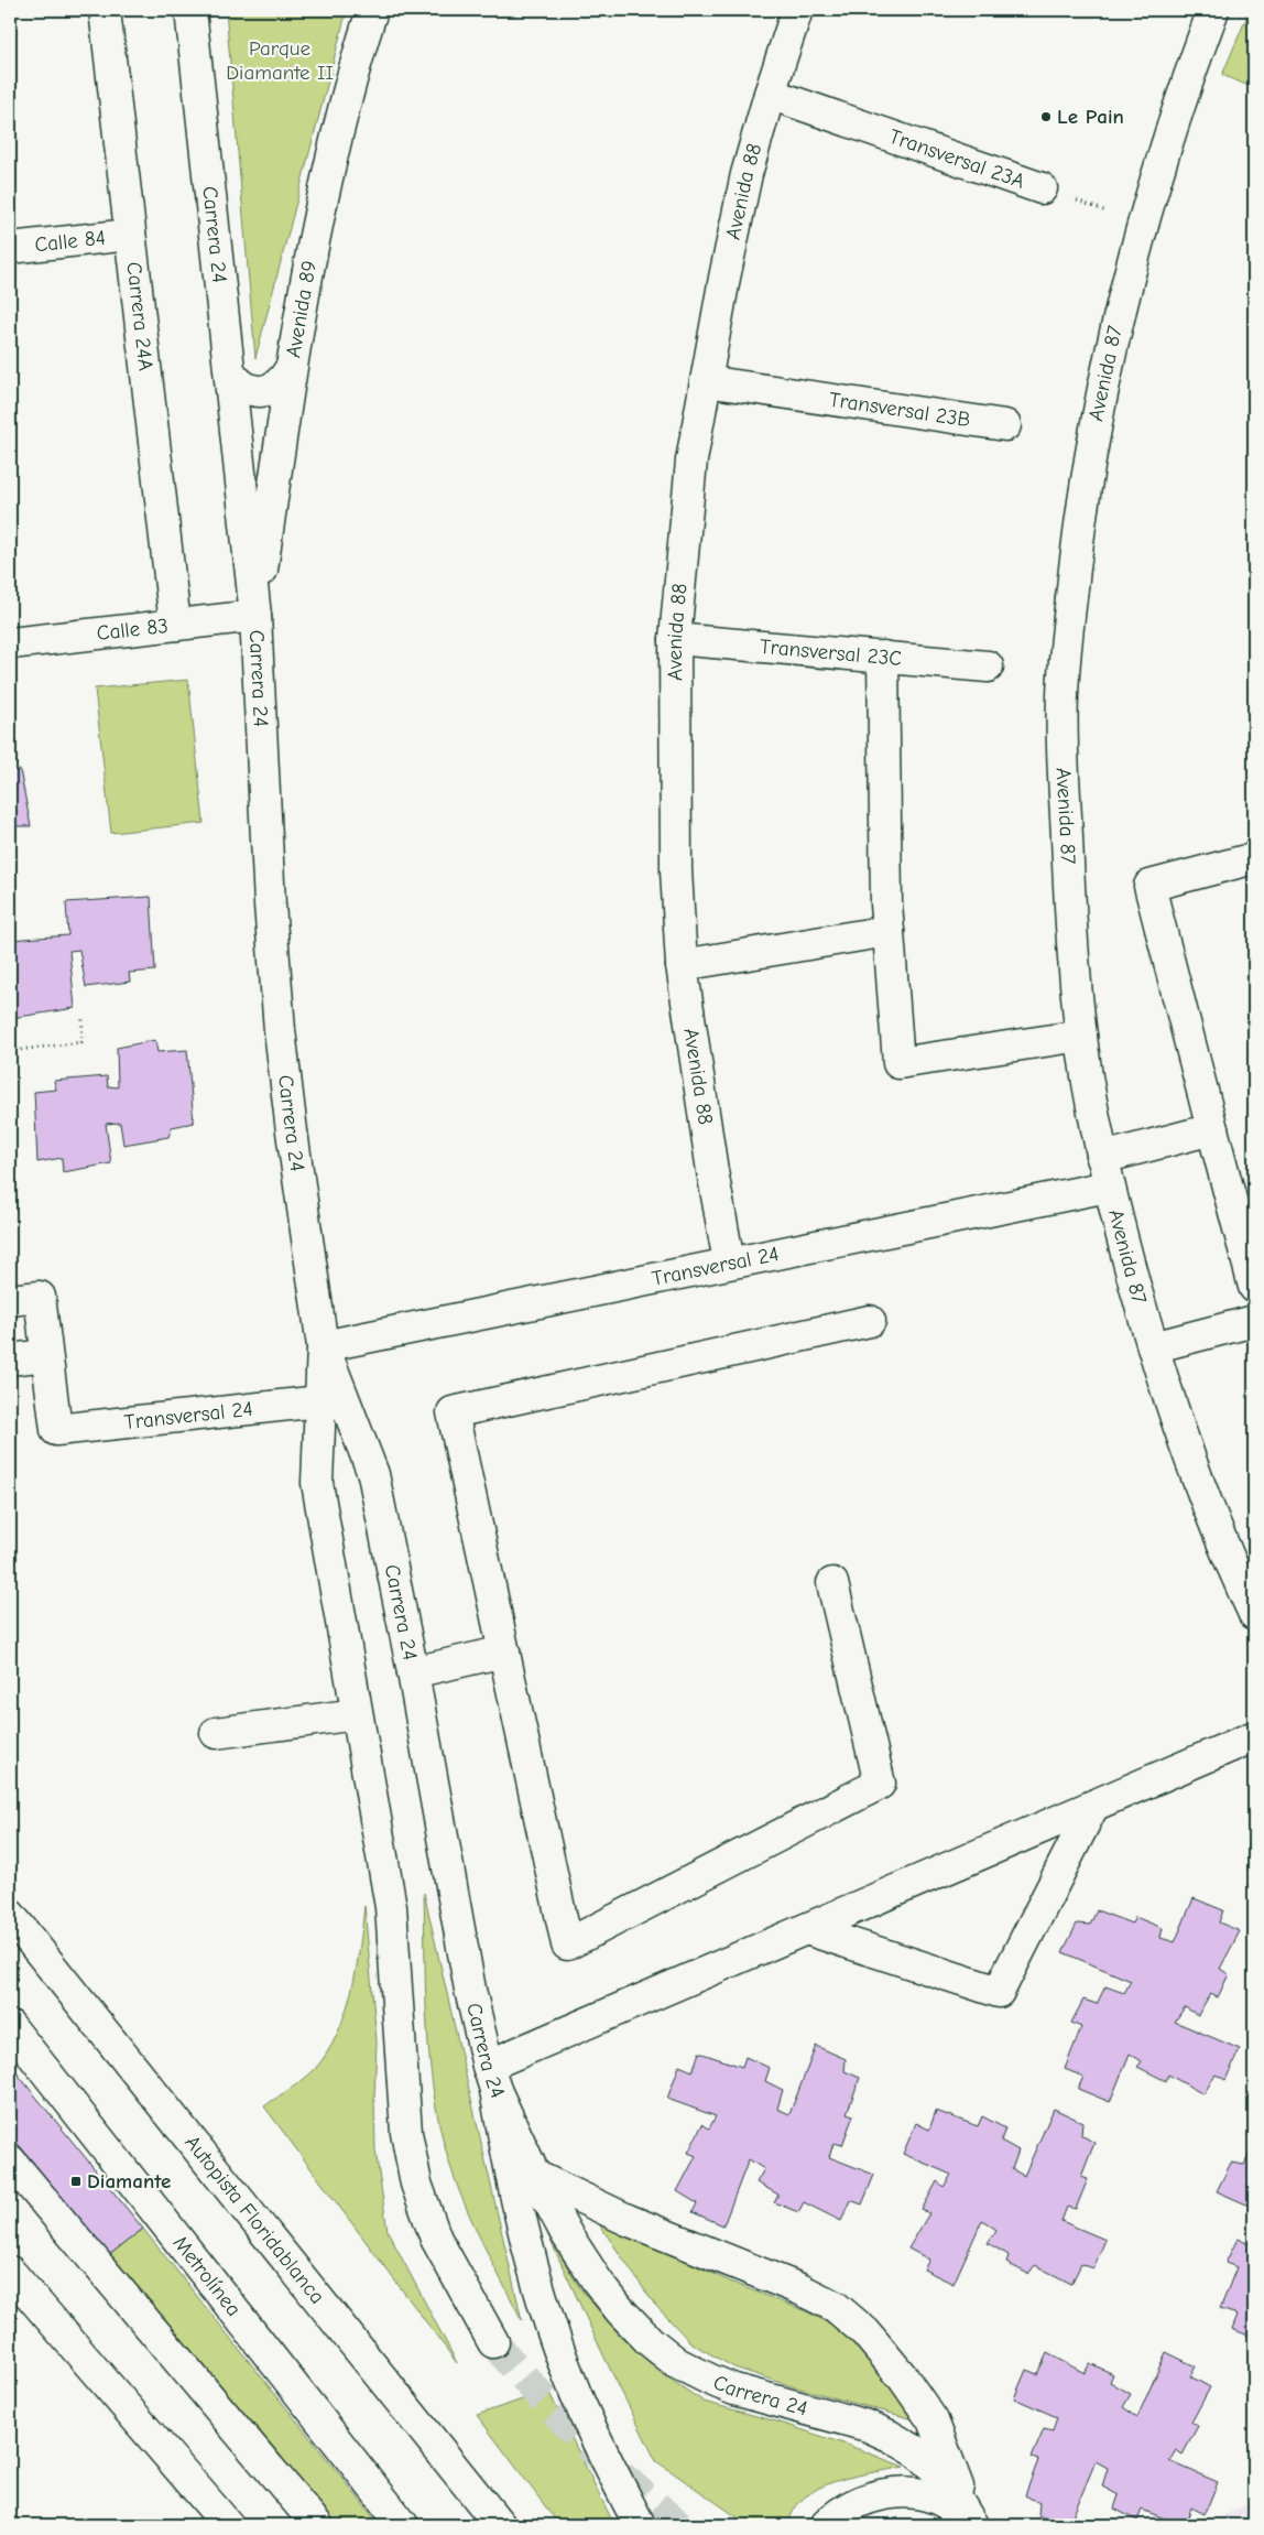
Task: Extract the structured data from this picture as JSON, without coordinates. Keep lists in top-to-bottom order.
{
  "streets": {
    "main road": [
      "Transversal 23A",
      "Avenida 88",
      "Carrera 24",
      "Calle 84",
      "Avenida 89",
      "Carrera 24A",
      "Avenida 87",
      "Transversal 23B",
      "Calle 83",
      "Transversal 23C",
      "Transversal 24",
      "Autopista Floridablanca",
      "Metrolínea"
    ]
  },
  "crossings": [
    ["Transversal 23A", "Avenida 88"],
    ["Transversal 23A", "Avenida 87"],
    ["Avenida 88", "Transversal 23B"],
    ["Avenida 88", "Transversal 23C"],
    ["Avenida 88", "Transversal 24"],
    ["Carrera 24", "Avenida 89"],
    ["Carrera 24", "Calle 83"],
    ["Carrera 24", "Transversal 24"],
    ["Calle 84", "Carrera 24A"],
    ["Avenida 89", "Calle 83"],
    ["Carrera 24A", "Calle 83"],
    ["Avenida 87", "Transversal 24"]
  ],
  "parks": ["Parque Diamante II"],
  "places": {
    "other": ["Le Pain"],
    "transit": ["Diamante"]
  }
}
